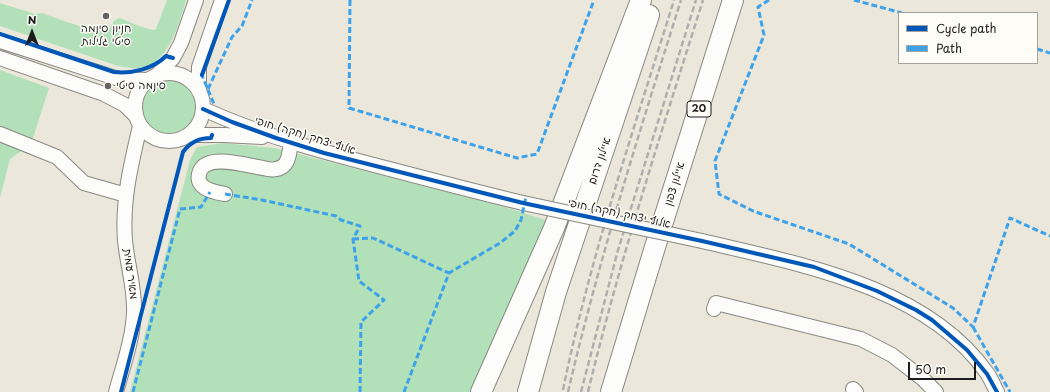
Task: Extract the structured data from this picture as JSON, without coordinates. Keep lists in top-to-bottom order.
{
  "streets": {
    "highway": ["20", "איילון דרום", "איילון צפון"],
    "street": ["אלוף יצחק (חקה) חופי", "מאיר עמית"]
  },
  "crossings": [
    ["אלוף יצחק (חקה) חופי", "מאיר עמית"]
  ],
  "places": ["חניון סינמה סיטי גלילות", "סינמה סיטי"],
  "legend": ["Cycle path", "Path"],
  "scale_bar": "50 m",
  "north": "top"
}
